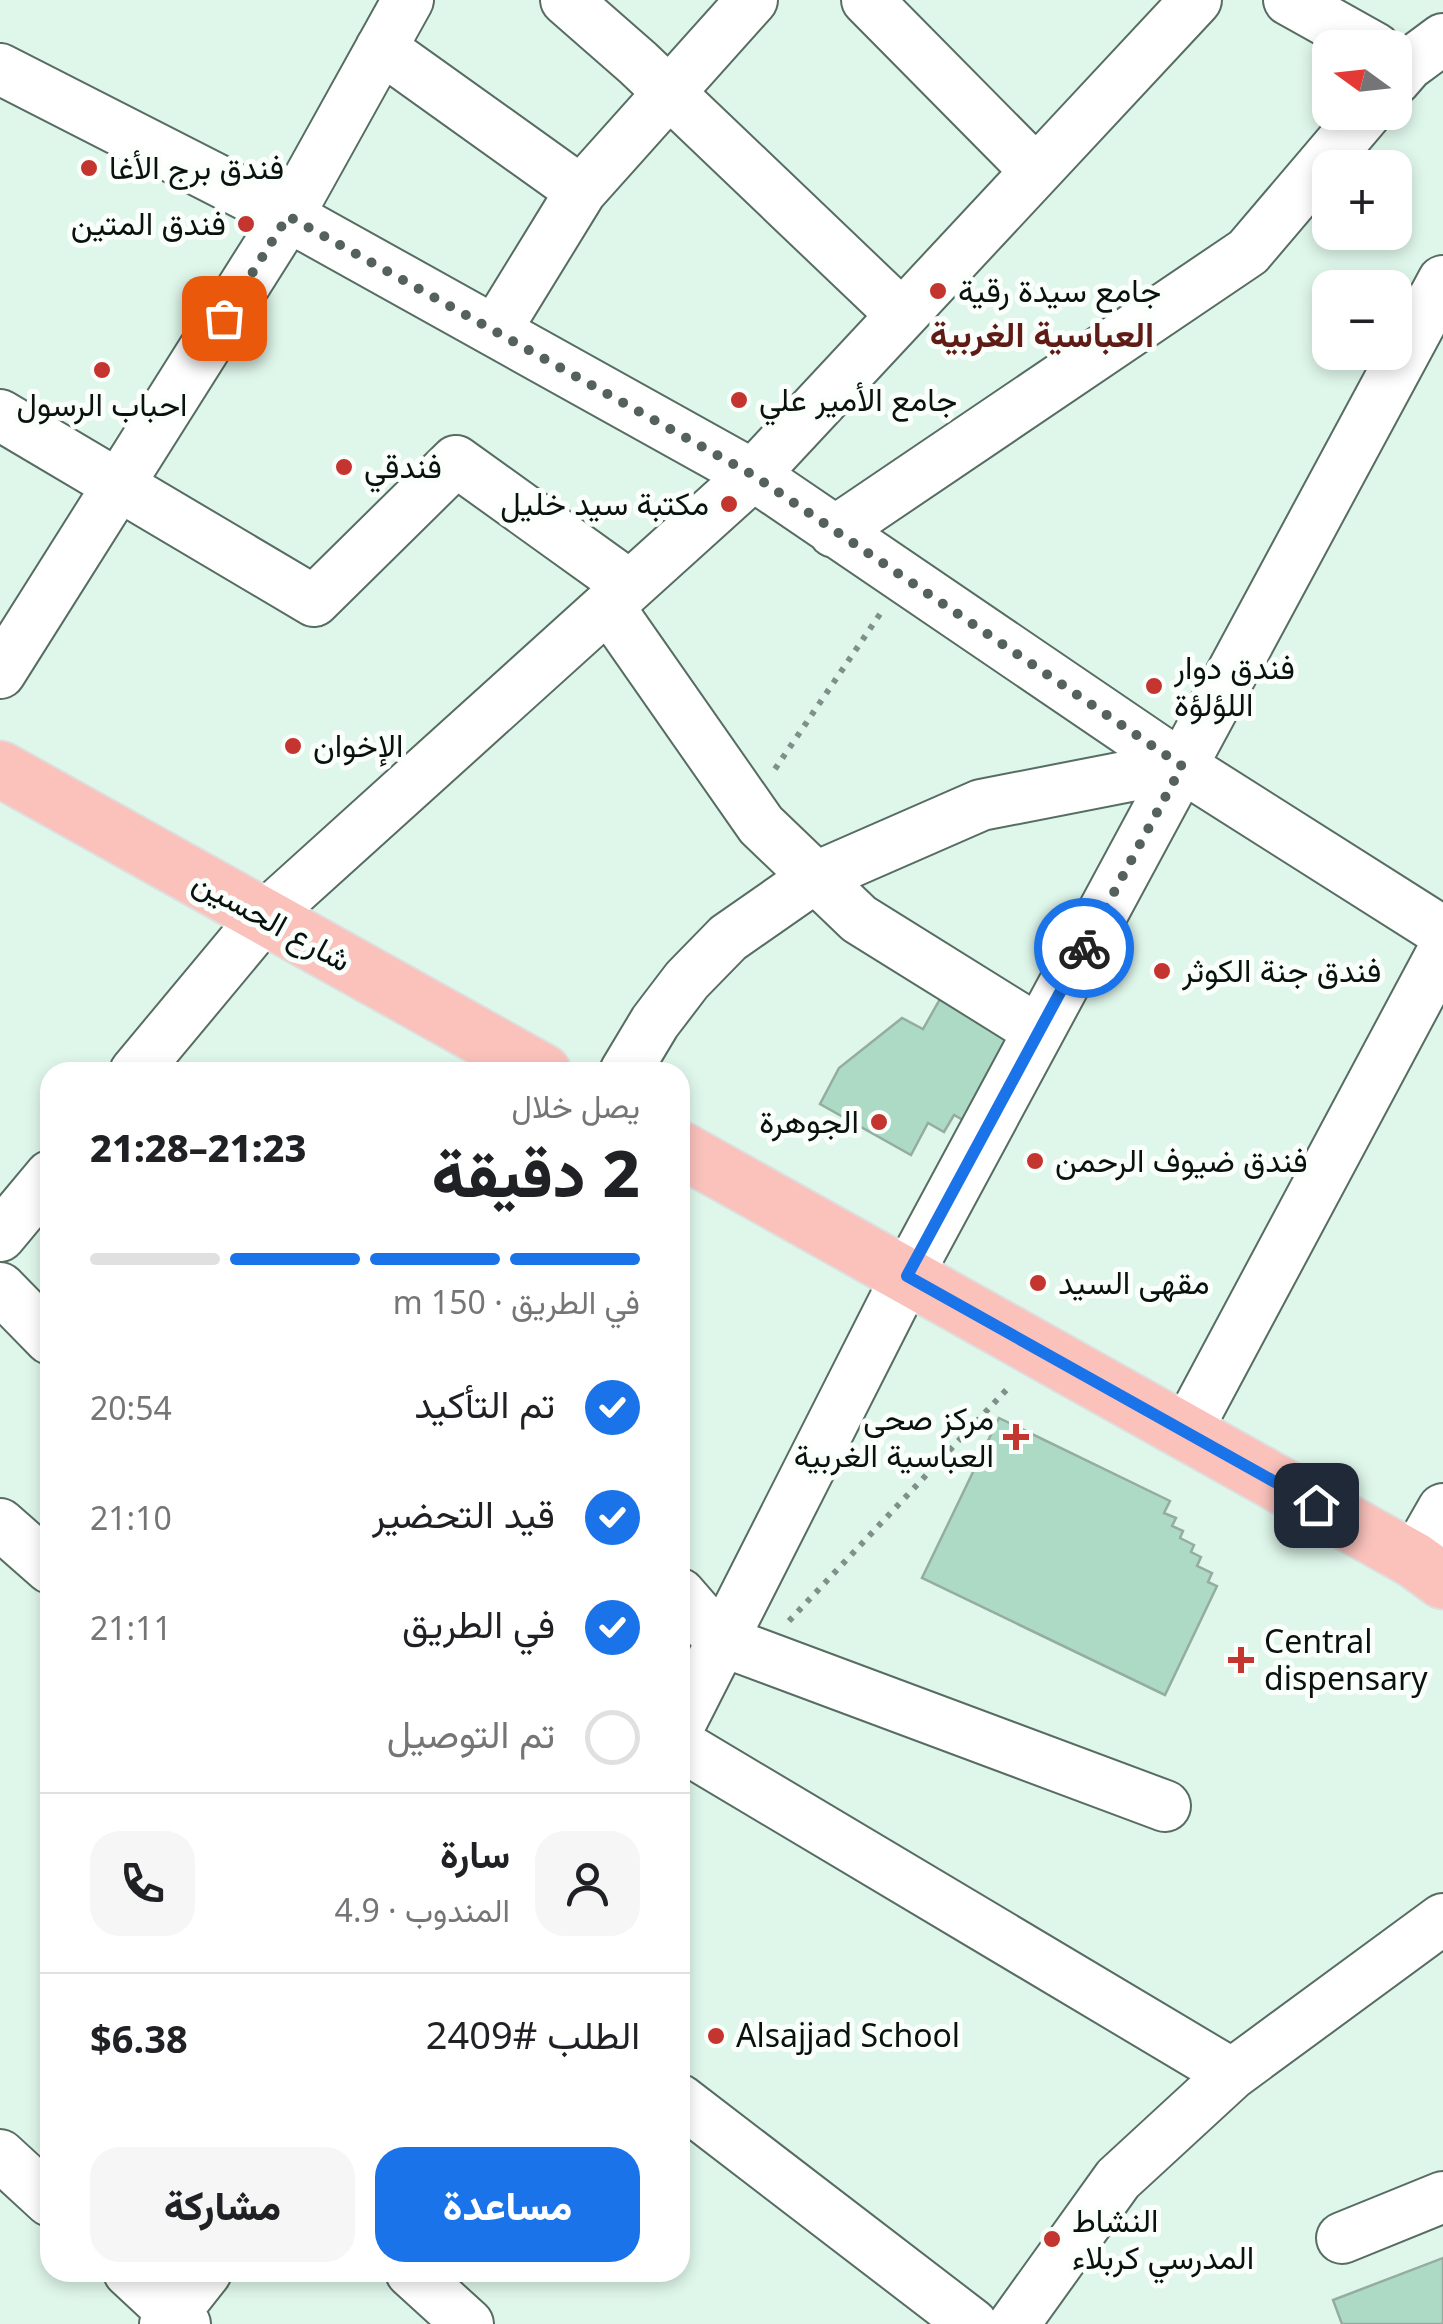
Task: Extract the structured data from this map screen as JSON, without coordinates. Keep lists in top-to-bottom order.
{
  "streets": {
    "main road": ["شارع الحسين"]
  },
  "districts": ["العباسية الغربية"],
  "places": {
    "other": [
      "فندق برج الأغا",
      "فندق المتين",
      "جامع سيدة رقية",
      "احباب الرسول",
      "جامع الأمير علي",
      "فندقي",
      "مكتبة سيد خليل",
      "فندق دوار اللؤلؤة",
      "الإخوان",
      "فندق جنة الكوثر",
      "الجوهرة",
      "فندق ضيوف الرحمن",
      "مقهى السيد",
      "Alsajjad School",
      "النشاط المدرسي كربلاء"
    ],
    "health": ["مركز صحي العباسية الغربية", "Central dispensary"]
  },
  "north": "left",
  "page": {
    "map_buttons": ["+", "−"],
    "heading": ["2 دقيقة", "يصل خلال", "21:23–21:28"],
    "panel": [
      "سارة",
      "المندوب · 4.9",
      "الطلب #2409",
      "$6.38"
    ],
    "bar": "في الطريق · 150 m",
    "list": [
      ["تم التأكيد", "20:54"],
      ["قيد التحضير", "21:10"],
      ["في الطريق", "21:11"],
      "تم التوصيل"
    ],
    "buttons": ["مساعدة", "مشاركة"]
  }
}
